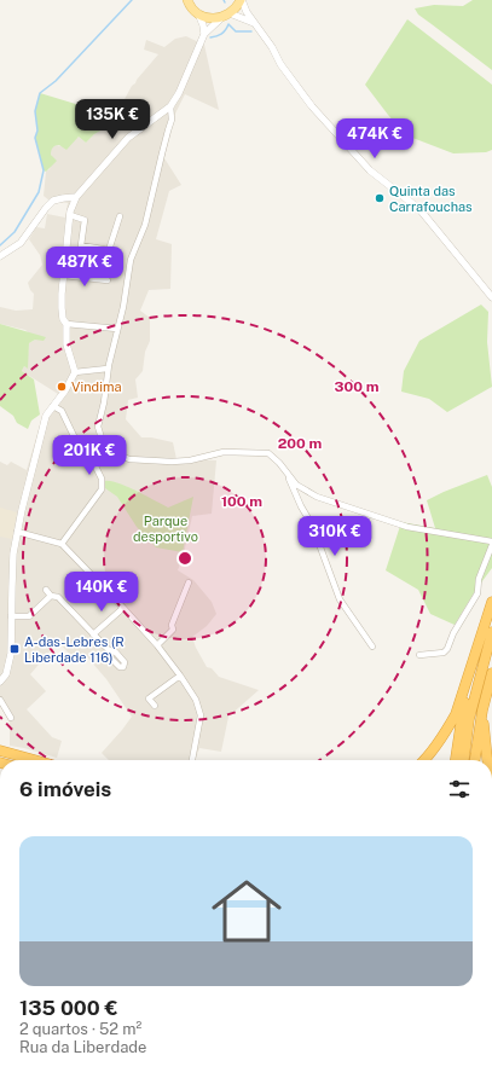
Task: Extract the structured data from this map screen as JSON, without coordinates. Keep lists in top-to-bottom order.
{
  "parks": ["Parque desportivo"],
  "places": {
    "other": ["Quinta das Carrafouchas", "Vindima"],
    "transit": ["A-das-Lebres (R Liberdade 116)"]
  },
  "page": {
    "price": [
      "135K €",
      "474K €",
      "487K €",
      "201K €",
      "310K €",
      "140K €"
    ],
    "heading": "6 imóveis",
    "list": [
      {
        "name": "135 000 €",
        "note": "2 quartos · 52 m² · Rua da Liberdade"
      }
    ]
  },
  "rings": ["300 m", "200 m", "100 m"]
}
